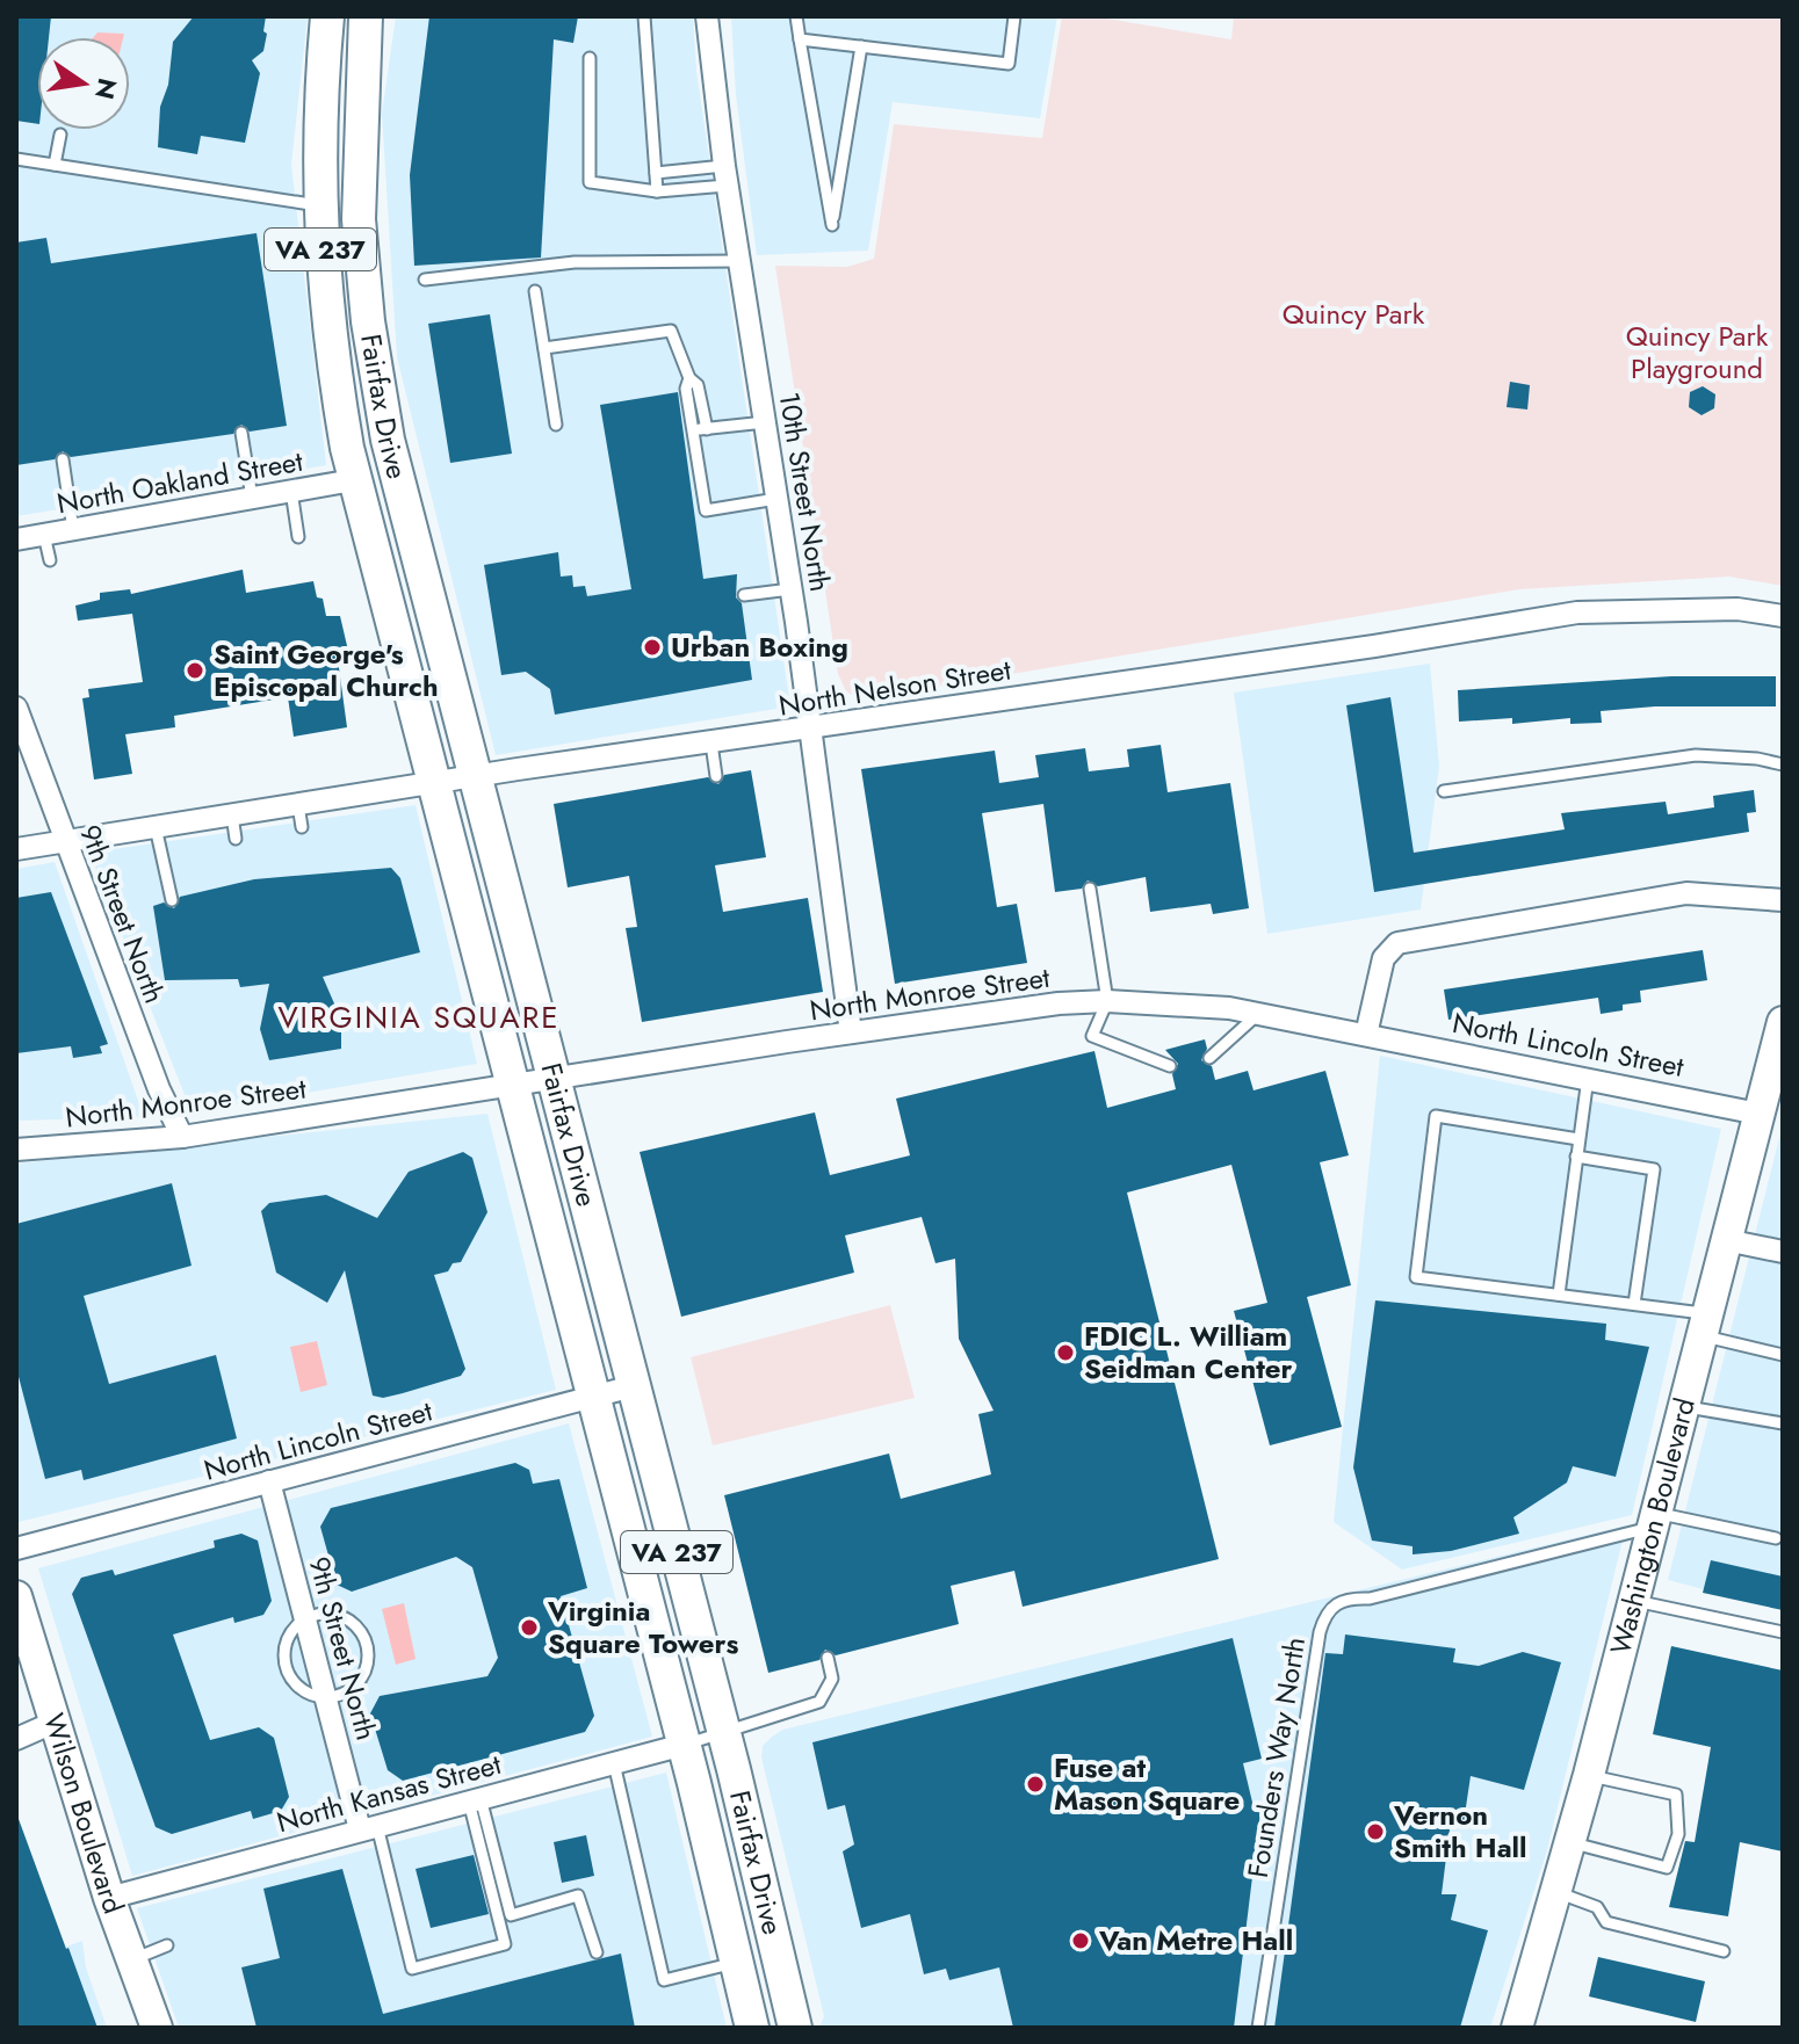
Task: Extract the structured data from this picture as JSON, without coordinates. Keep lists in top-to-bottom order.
{
  "streets": {
    "main road": [
      "VA 237",
      "Fairfax Drive",
      "Washington Boulevard",
      "Wilson Boulevard"
    ],
    "street": [
      "North Oakland Street",
      "10th Street North",
      "North Nelson Street",
      "9th Street North",
      "North Monroe Street",
      "North Lincoln Street",
      "North Kansas Street"
    ],
    "lane": ["Founders Way North"]
  },
  "crossings": [
    ["Fairfax Drive", "North Oakland Street"],
    ["Fairfax Drive", "North Nelson Street"],
    ["Fairfax Drive", "North Monroe Street"],
    ["Fairfax Drive", "North Lincoln Street"],
    ["Fairfax Drive", "North Kansas Street"],
    ["10th Street North", "North Nelson Street"],
    ["10th Street North", "North Monroe Street"],
    ["North Nelson Street", "9th Street North"],
    ["9th Street North", "North Monroe Street"],
    ["9th Street North", "North Lincoln Street"],
    ["9th Street North", "North Kansas Street"],
    ["North Monroe Street", "North Lincoln Street"],
    ["North Lincoln Street", "Washington Boulevard"],
    ["Washington Boulevard", "Founders Way North"],
    ["North Kansas Street", "Wilson Boulevard"]
  ],
  "districts": ["VIRGINIA SQUARE"],
  "parks": ["Quincy Park", "Quincy Park Playground"],
  "places": [
    "Urban Boxing",
    "Saint George's Episcopal Church",
    "FDIC L. William Seidman Center",
    "Virginia Square Towers",
    "Fuse at Mason Square",
    "Vernon Smith Hall",
    "Van Metre Hall"
  ],
  "north": "right"
}
